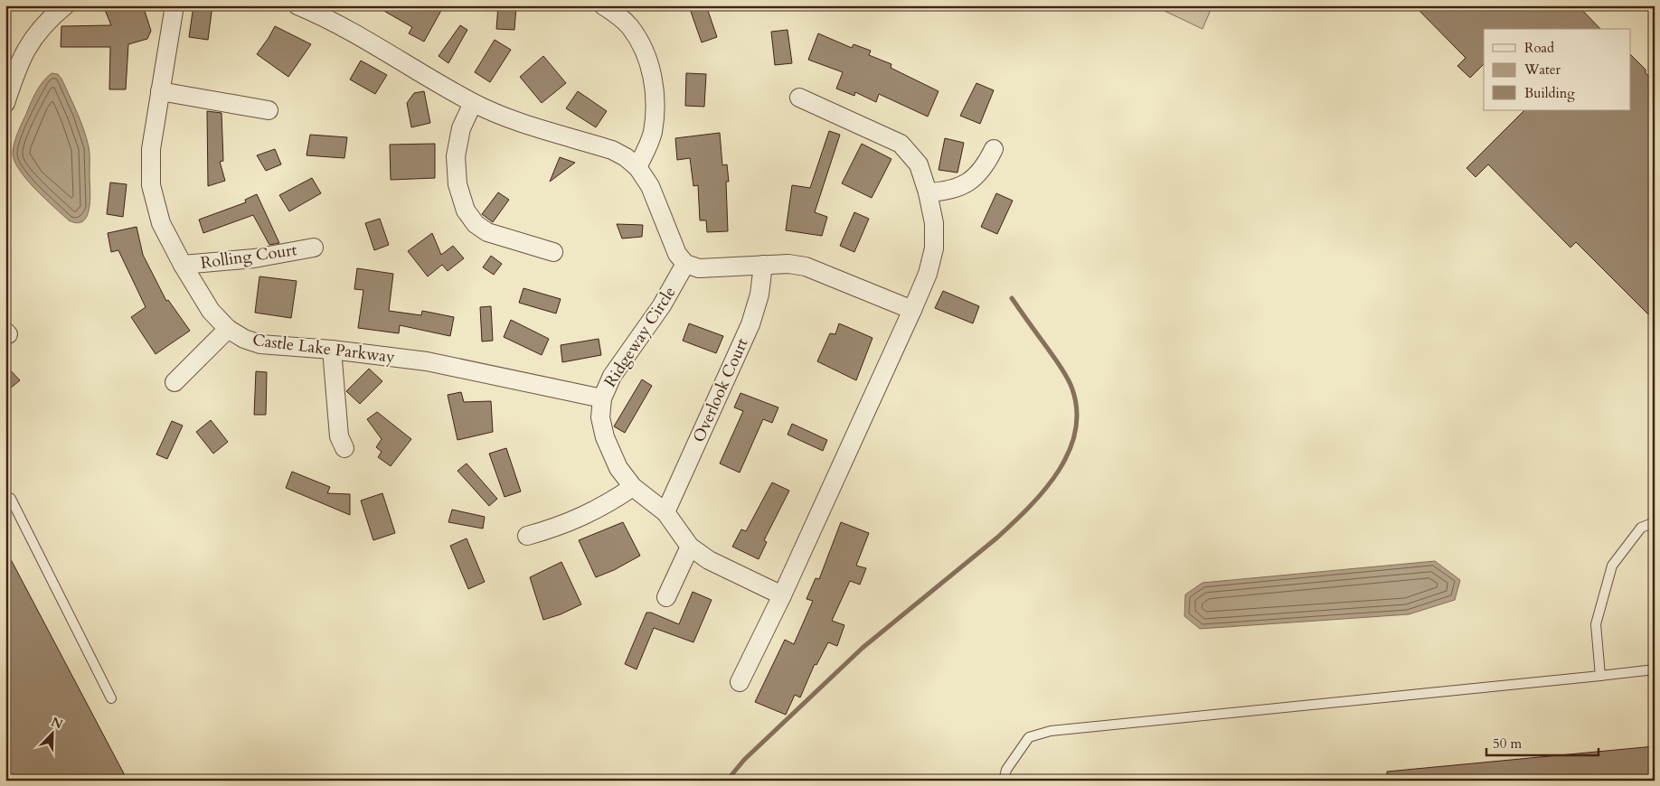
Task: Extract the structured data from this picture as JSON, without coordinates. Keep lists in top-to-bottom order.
{
  "streets": {
    "street": [
      "Rolling Court",
      "Ridgeway Circle",
      "Castle Lake Parkway",
      "Overlook Court"
    ]
  },
  "crossings": [
    ["Rolling Court", "Castle Lake Parkway"],
    ["Ridgeway Circle", "Castle Lake Parkway"],
    ["Ridgeway Circle", "Overlook Court"]
  ],
  "legend": ["Road", "Water", "Building"],
  "scale_bar": "50 m",
  "north": "top right"
}
